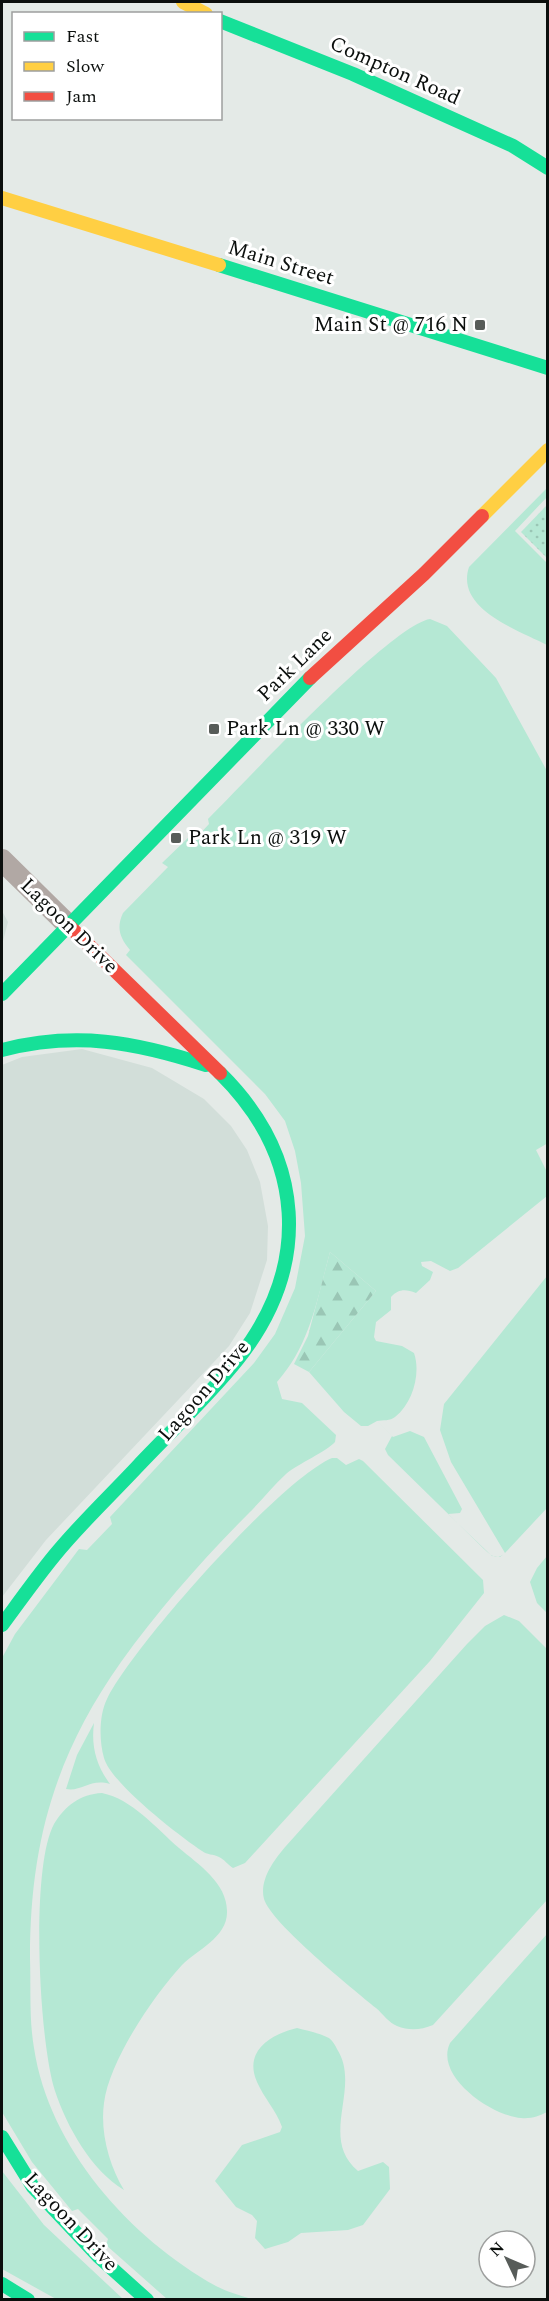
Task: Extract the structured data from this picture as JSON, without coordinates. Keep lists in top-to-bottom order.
{
  "streets": {
    "main road": [
      "Compton Road",
      "Main Street",
      "Park Lane",
      "Lagoon Drive"
    ]
  },
  "crossings": [
    ["Park Lane", "Lagoon Drive"]
  ],
  "places": {
    "transit": ["Main St @ 716 N", "Park Ln @ 330 W", "Park Ln @ 319 W"]
  },
  "legend": ["Fast", "Slow", "Jam"],
  "north": "top left"
}
